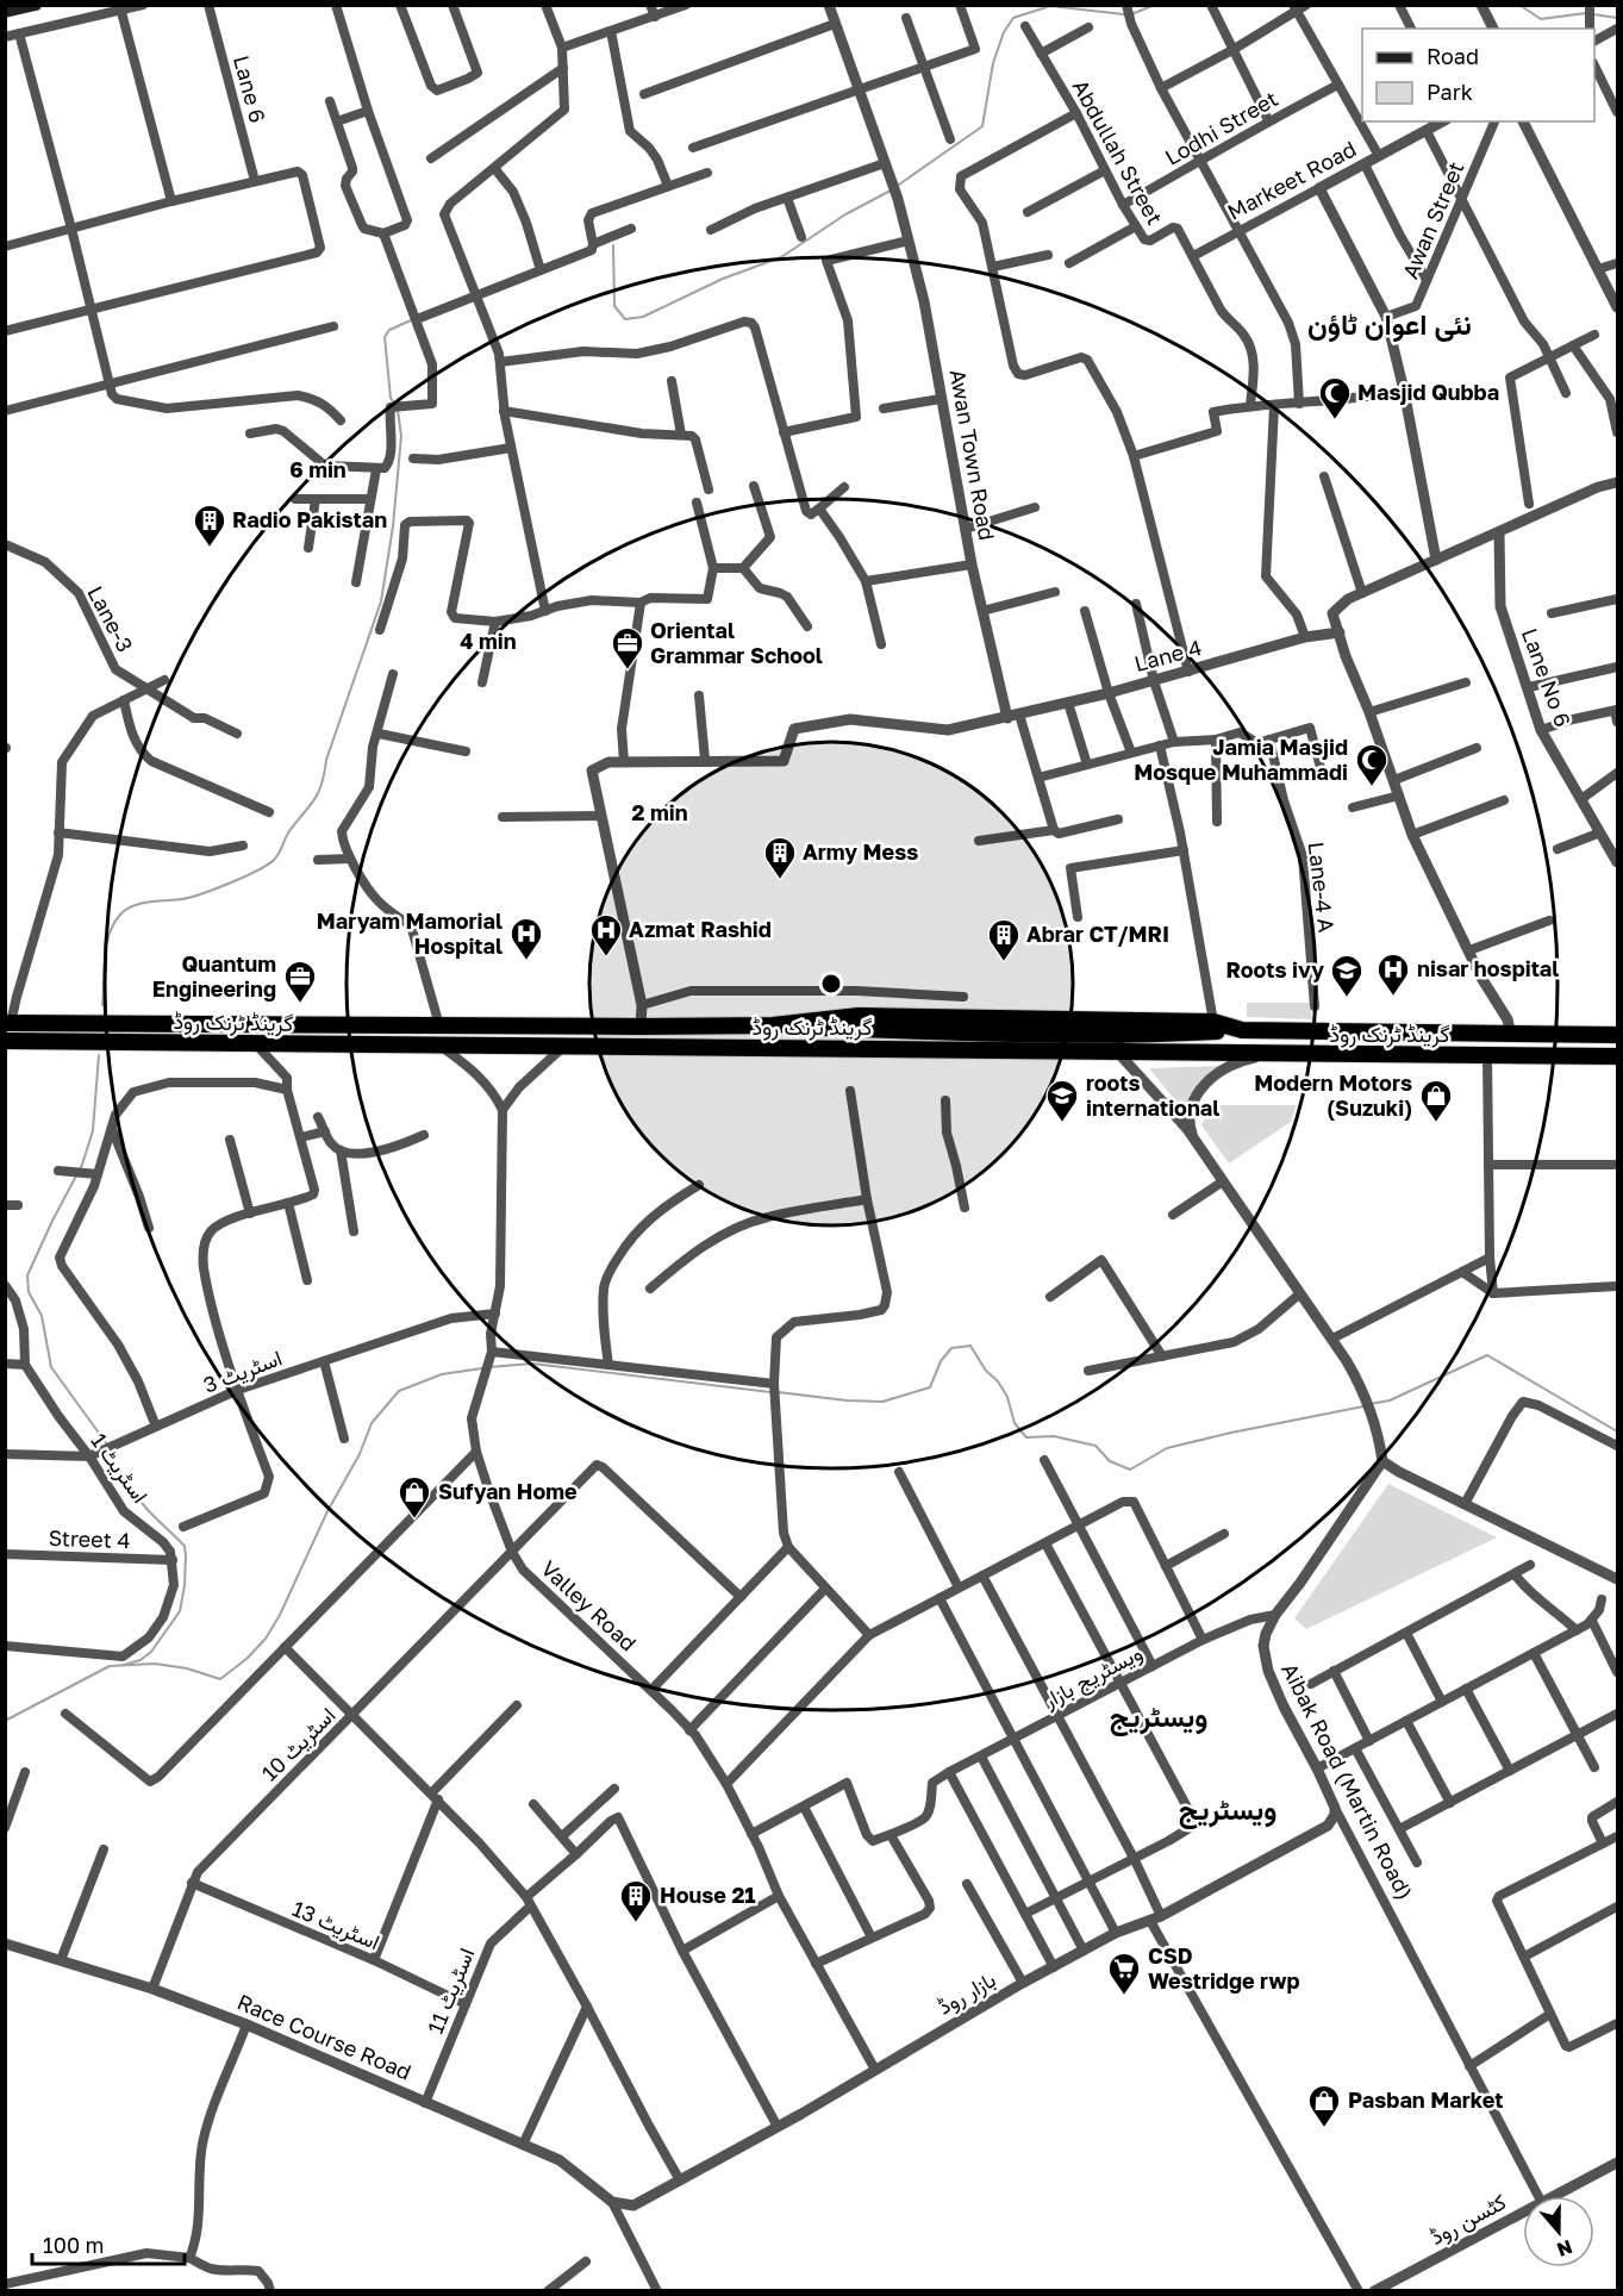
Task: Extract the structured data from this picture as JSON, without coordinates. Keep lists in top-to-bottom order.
{
  "streets": {
    "highway": ["گرینڈ ٹرنک روڈ"],
    "street": [
      "Lane 6",
      "Lodhi Street",
      "Abdullah Street",
      "Markeet Road",
      "Awan Street",
      "Awan Town Road",
      "Lane-3",
      "Lane 4",
      "Lane No 6",
      "Lane-4 A",
      "اسٹریٹ 3",
      "اسٹریٹ 1",
      "Street 4",
      "Valley Road",
      "ویسٹریج بازار",
      "اسٹریٹ 10",
      "Aibak Road (Martin Road)",
      "اسٹریٹ 13",
      "اسٹریٹ 11",
      "بازار روڈ",
      "Race Course Road",
      "کٹسن روڈ"
    ]
  },
  "crossings": [
    ["Lodhi Street", "Abdullah Street"],
    ["Abdullah Street", "Markeet Road"],
    ["Awan Town Road", "Lane 4"],
    ["اسٹریٹ 3", "اسٹریٹ 1"],
    ["اسٹریٹ 3", "Valley Road"],
    ["اسٹریٹ 1", "Street 4"],
    ["Valley Road", "اسٹریٹ 10"],
    ["Valley Road", "بازار روڈ"],
    ["ویسٹریج بازار", "Aibak Road (Martin Road)"],
    ["اسٹریٹ 10", "اسٹریٹ 13"],
    ["اسٹریٹ 10", "Race Course Road"],
    ["Aibak Road (Martin Road)", "بازار روڈ"],
    ["اسٹریٹ 13", "اسٹریٹ 11"],
    ["اسٹریٹ 11", "Race Course Road"],
    ["بازار روڈ", "Race Course Road"]
  ],
  "districts": ["نئی اعوان ٹاؤن", "ویسٹریج", "ویسٹریج"],
  "places": {
    "mosque": ["Masjid Qubba", "Jamia Masjid Mosque Muhammadi"],
    "building": [
      "Radio Pakistan",
      "Army Mess",
      "Abrar CT/MRI",
      "House 21"
    ],
    "office": ["Oriental Grammar School", "Quantum Engineering"],
    "hospital": ["Azmat Rashid", "Maryam Mamorial Hospital", "nisar hospital"],
    "school or university": ["Roots ivy", "roots international"],
    "shop": ["Modern Motors (Suzuki)", "Sufyan Home", "Pasban Market"],
    "supermarket": ["CSD Westridge rwp"]
  },
  "legend": ["Road", "Park"],
  "scale_bar": "100 m",
  "north": "bottom",
  "rings": ["6 min", "4 min", "2 min"]
}
